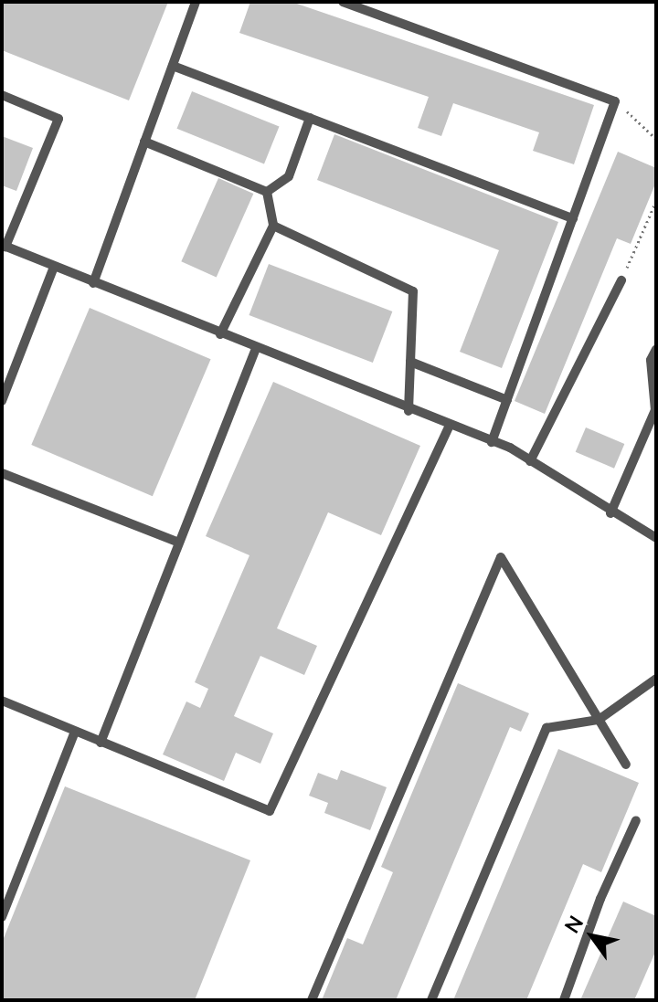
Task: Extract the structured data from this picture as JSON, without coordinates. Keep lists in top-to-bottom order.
{
  "north": "top left"
}
